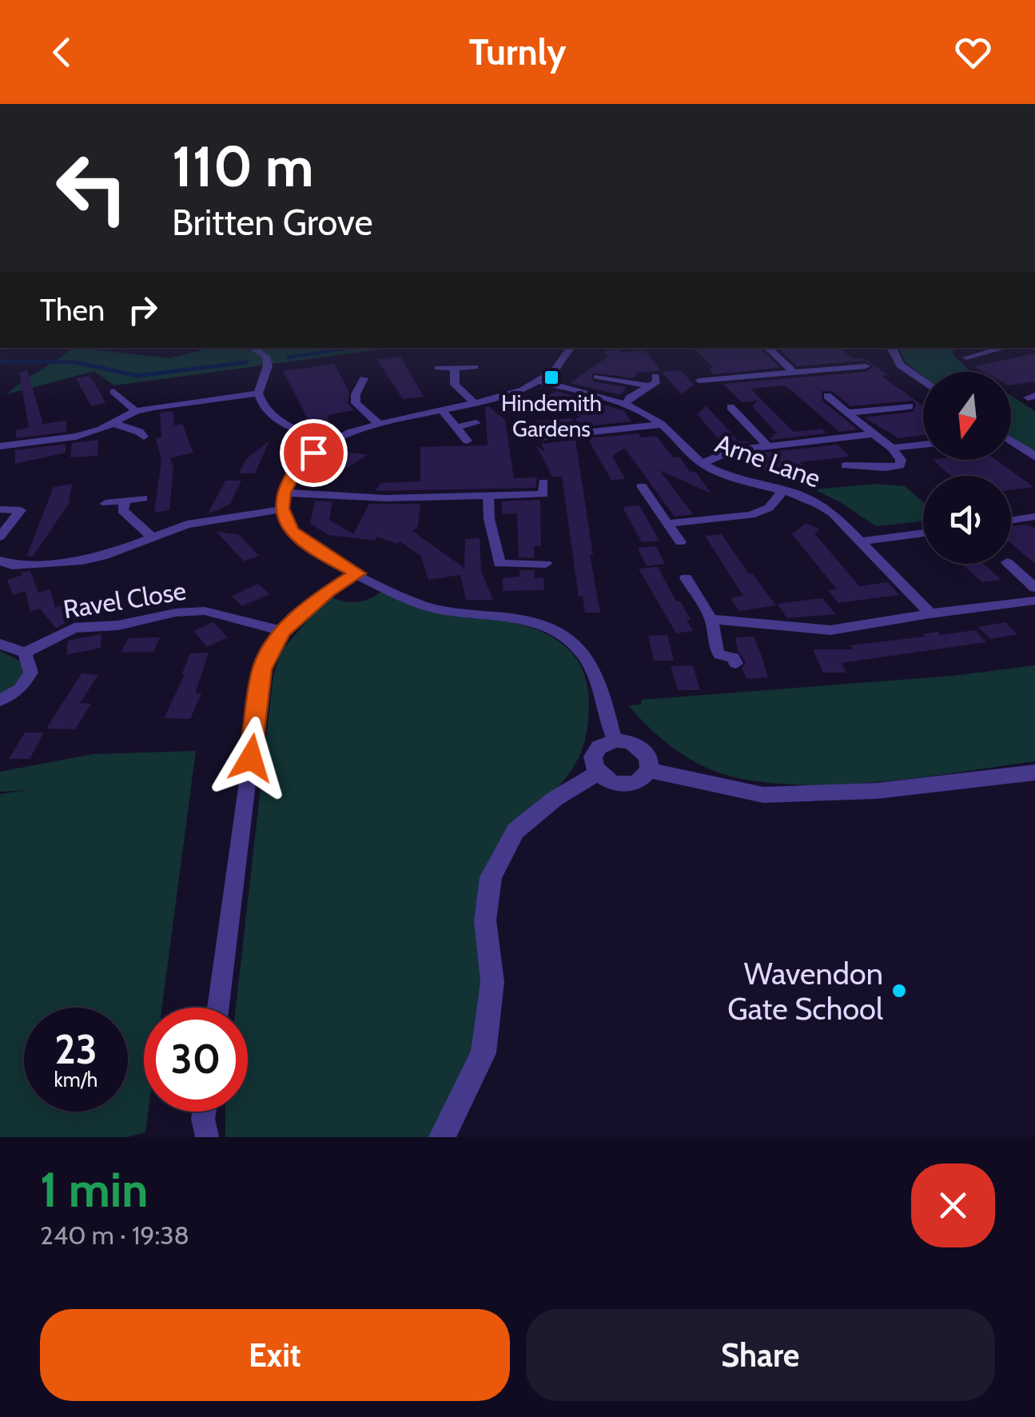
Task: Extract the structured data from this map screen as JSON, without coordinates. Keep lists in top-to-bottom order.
{
  "streets": {
    "street": ["Arne Lane", "Ravel Close"]
  },
  "places": {
    "transit": ["Hindemith Gardens"],
    "other": ["Wavendon Gate School"]
  },
  "north": "bottom",
  "page": {
    "header": "Turnly",
    "turn": ["110 m", "Britten Grove"],
    "then": "Then",
    "speed": "23 km/h",
    "limit": "30",
    "heading": ["1 min", "240 m · 19:38"],
    "buttons": ["Exit", "Share"]
  }
}
